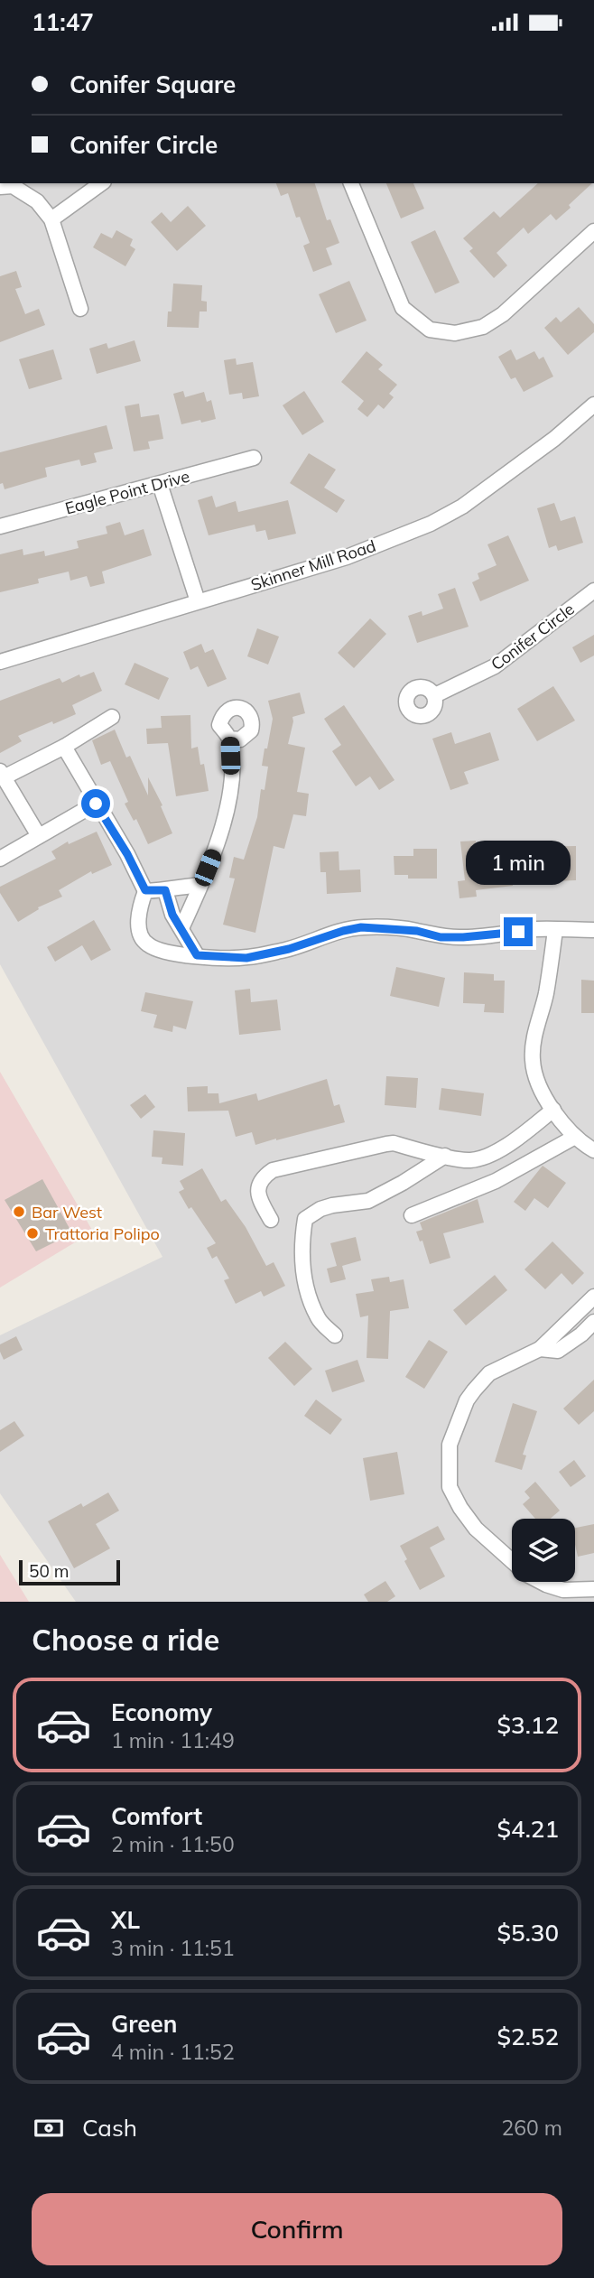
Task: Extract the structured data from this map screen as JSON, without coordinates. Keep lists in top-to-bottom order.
{
  "streets": {
    "street": ["Eagle Point Drive", "Skinner Mill Road", "Conifer Circle"]
  },
  "places": ["Bar West", "Trattoria Polipo"],
  "scale_bar": "50 m",
  "page": {
    "status": "11:47",
    "banner": ["Conifer Square", "Conifer Circle"],
    "bubble": "1 min",
    "scale": "50 m",
    "heading": "Choose a ride",
    "list": [
      {
        "name": "Economy",
        "note": "1 min · 11:49",
        "value": "$3.12"
      },
      {
        "name": "Comfort",
        "note": "2 min · 11:50",
        "value": "$4.21"
      },
      {
        "name": "XL",
        "note": "3 min · 11:51",
        "value": "$5.30"
      },
      {
        "name": "Green",
        "note": "4 min · 11:52",
        "value": "$2.52"
      }
    ],
    "pay": ["Cash", "260 m"],
    "buttons": "Confirm"
  }
}
